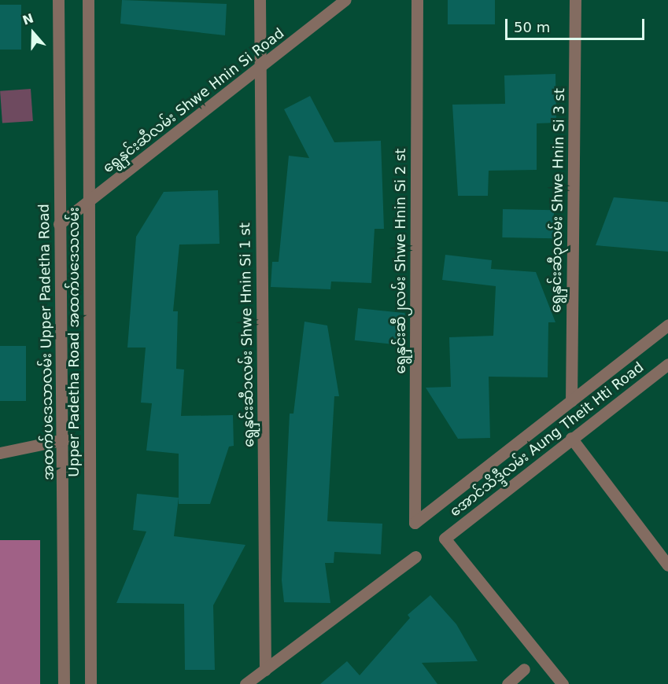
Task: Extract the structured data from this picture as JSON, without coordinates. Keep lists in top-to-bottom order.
{
  "streets": {
    "street": [
      "ရွေနှင်းဆီလမ်း Shwe Hnin Si Road",
      "ရွေနှင်းဆီ၃လမ်း Shwe Hnin Si 3 st",
      "ရွေနှင်းဆီ၂လမ်း Shwe Hnin Si 2 st",
      "ရွေနှင်းဆီ၁လမ်း Shwe Hnin Si 1 st",
      "အထက်ပဒေသာလမ်း Upper Padetha Road",
      "Upper Padetha Road အထက်ပဒေသလမ်း",
      "အောင်သိဒ္ဒီလမ်း Aung Theit Hti Road"
    ]
  },
  "crossings": [
    ["ရွေနှင်းဆီလမ်း Shwe Hnin Si Road", "ရွေနှင်းဆီ၁လမ်း Shwe Hnin Si 1 st"],
    ["ရွေနှင်းဆီလမ်း Shwe Hnin Si Road", "အထက်ပဒေသာလမ်း Upper Padetha Road"],
    ["ရွေနှင်းဆီလမ်း Shwe Hnin Si Road", "Upper Padetha Road အထက်ပဒေသလမ်း"],
    ["ရွေနှင်းဆီ၃လမ်း Shwe Hnin Si 3 st", "ရွေနှင်းဆီ၂လမ်း Shwe Hnin Si 2 st"]
  ],
  "scale_bar": "50 m",
  "north": "top"
}
